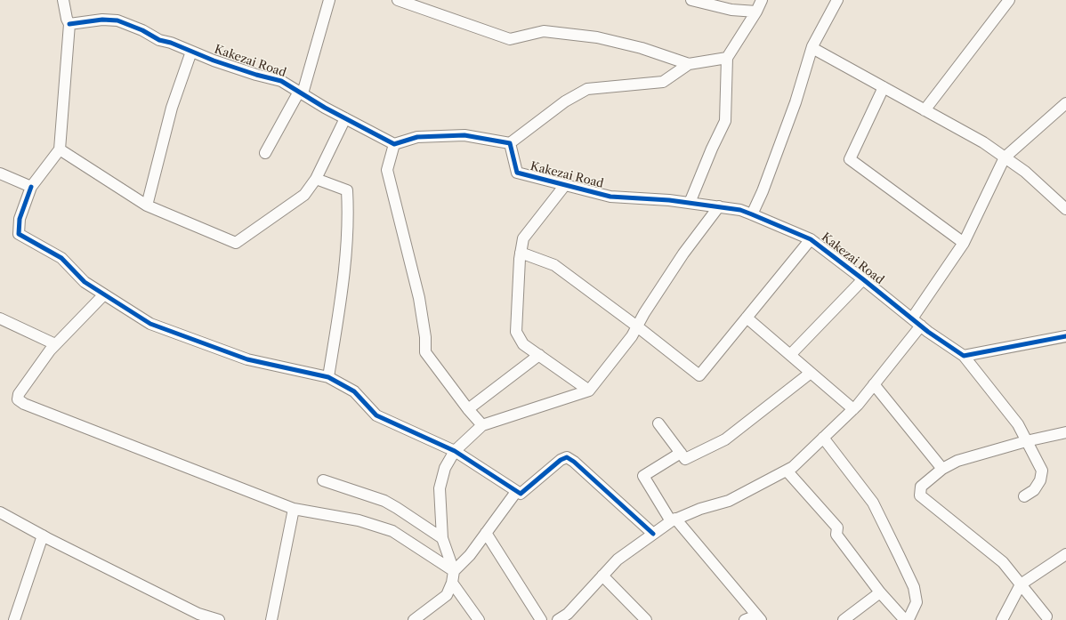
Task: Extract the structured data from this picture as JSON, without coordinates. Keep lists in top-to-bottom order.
{
  "streets": {
    "street": ["Kakezai Road"]
  }
}
